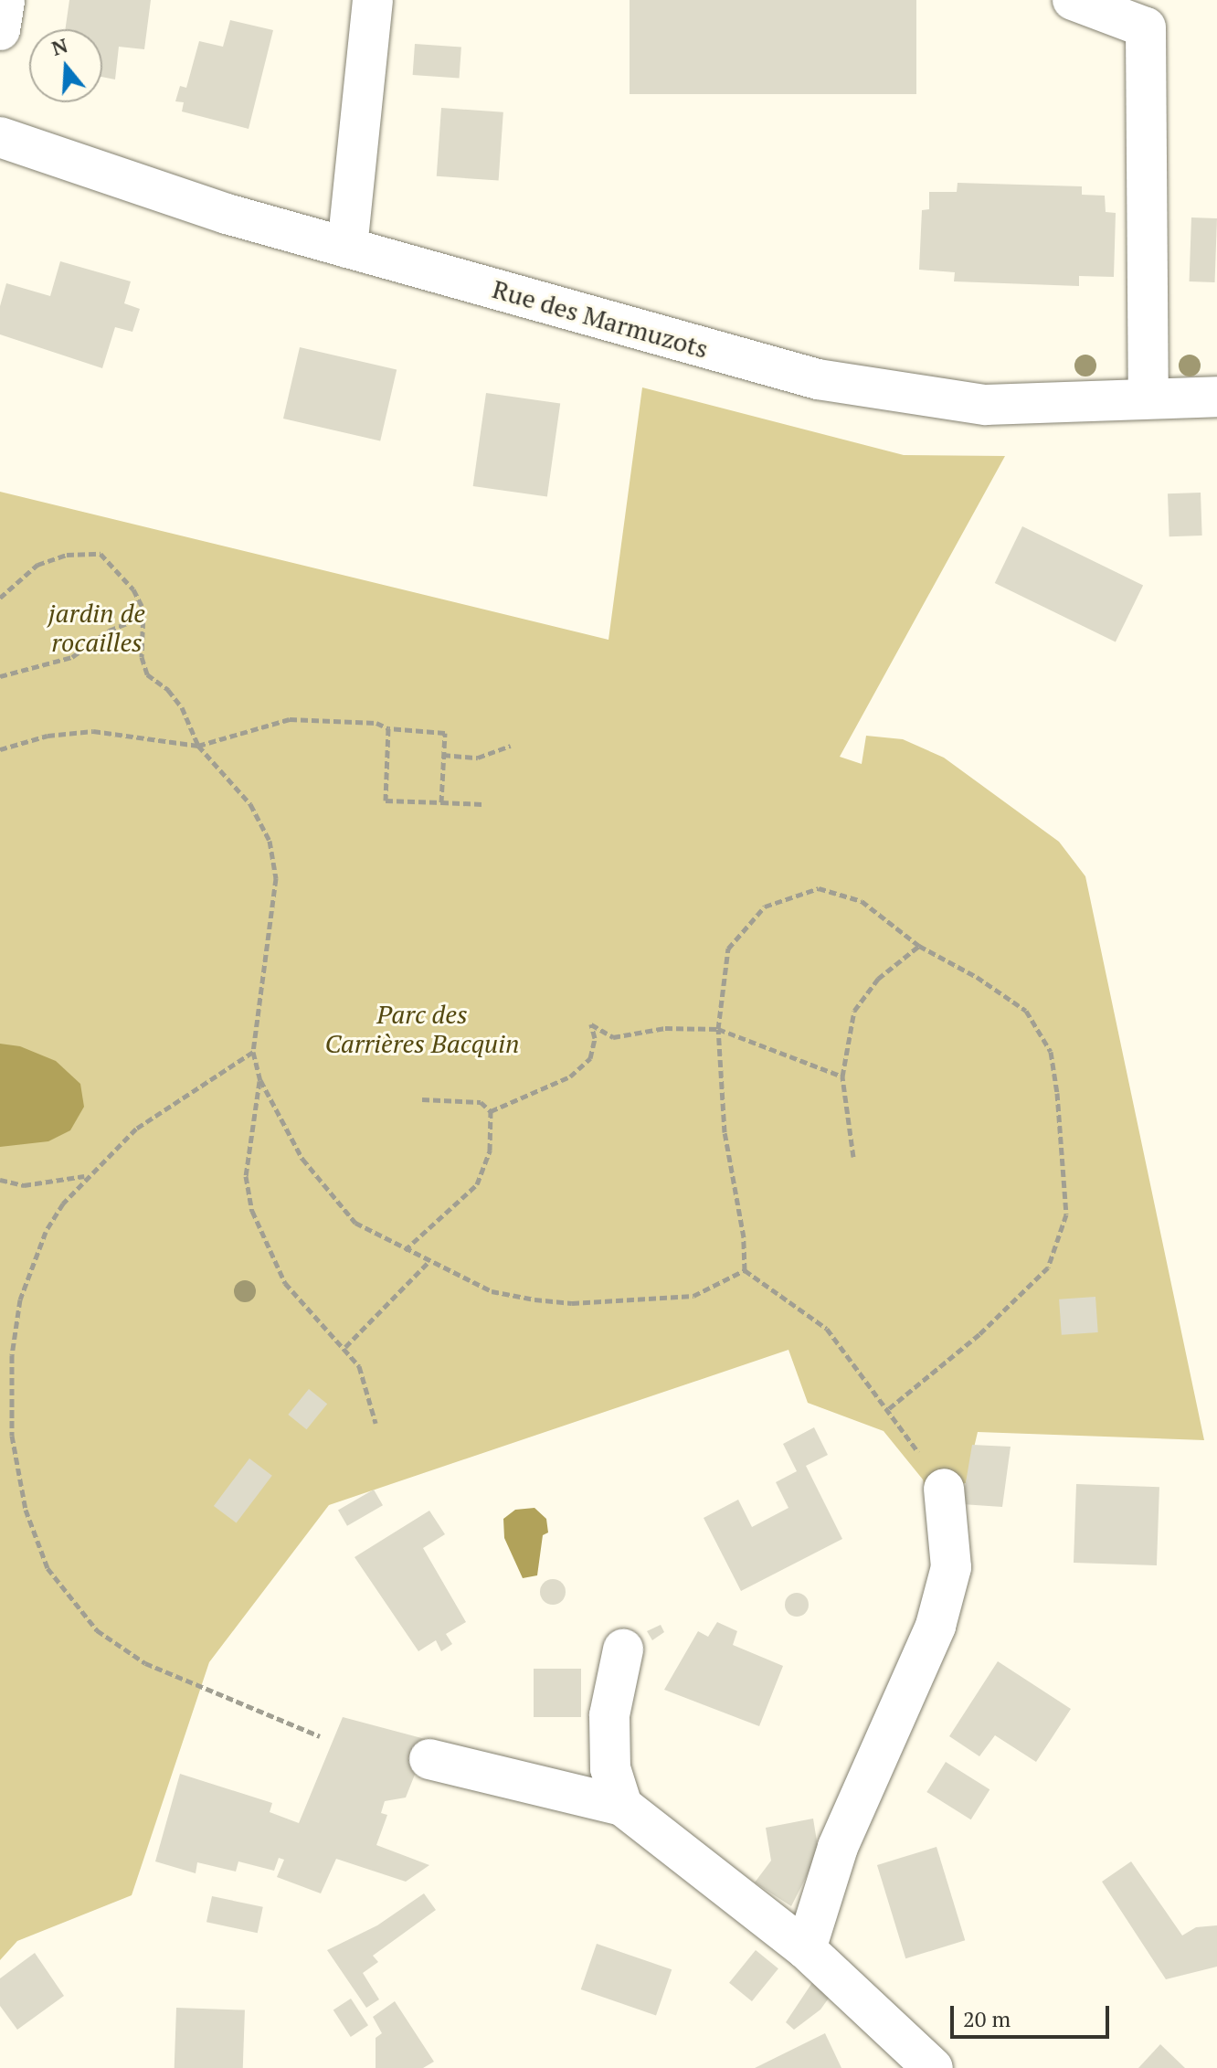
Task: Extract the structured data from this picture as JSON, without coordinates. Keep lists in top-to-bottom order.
{
  "streets": {
    "street": ["Rue des Marmuzots"]
  },
  "parks": ["jardin de rocailles", "Parc des Carrières Bacquin"],
  "scale_bar": "20 m",
  "north": "top"
}
